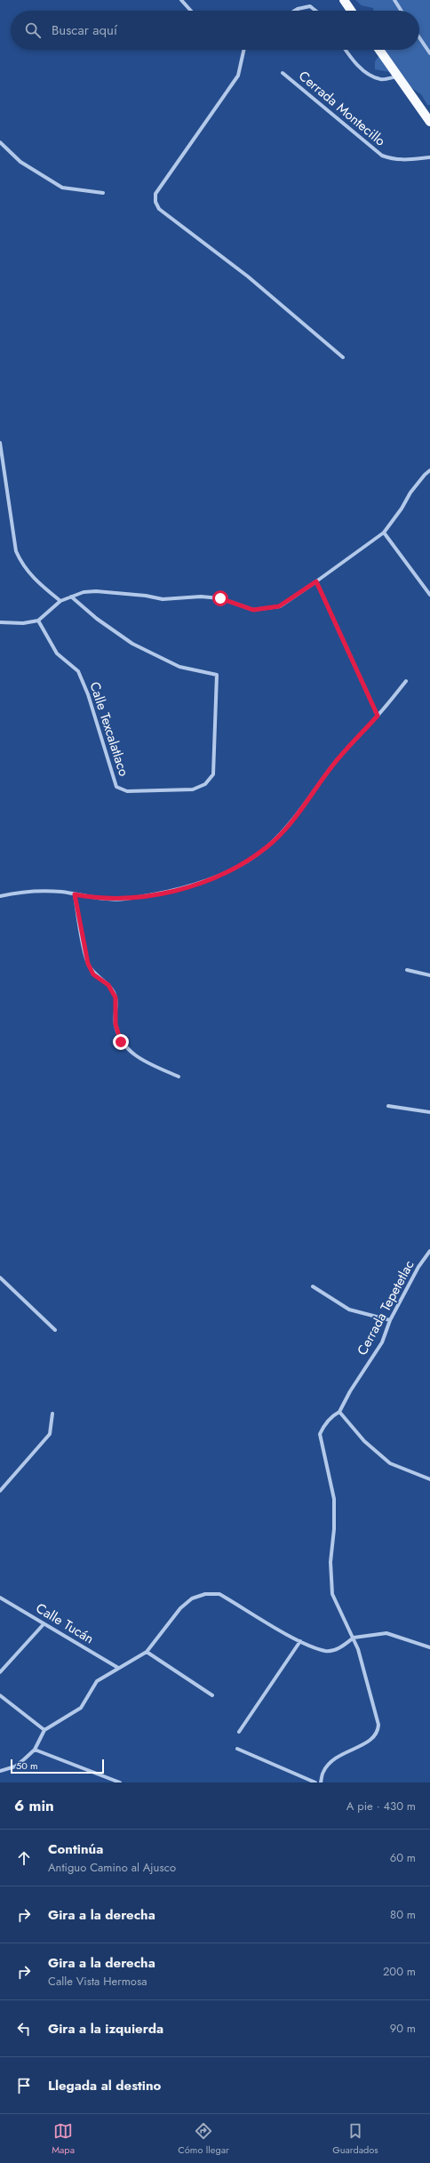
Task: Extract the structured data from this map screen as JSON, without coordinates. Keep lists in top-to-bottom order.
{
  "streets": {
    "street": [
      "Cerrada Montecillo",
      "Calle Texcalatlaco",
      "Cerrada Tepetetlac",
      "Calle Tucán"
    ]
  },
  "scale_bar": "50 m",
  "page": {
    "search": "Buscar aquí",
    "scale": "50 m",
    "heading": ["6 min", "A pie · 430 m"],
    "list": [
      ["Continúa", "Antiguo Camino al Ajusco", "60 m"],
      ["Gira a la derecha", "80 m"],
      ["Gira a la derecha", "Calle Vista Hermosa", "200 m"],
      ["Gira a la izquierda", "90 m"],
      "Llegada al destino"
    ],
    "nav": ["Mapa", "Cómo llegar", "Guardados"]
  }
}
